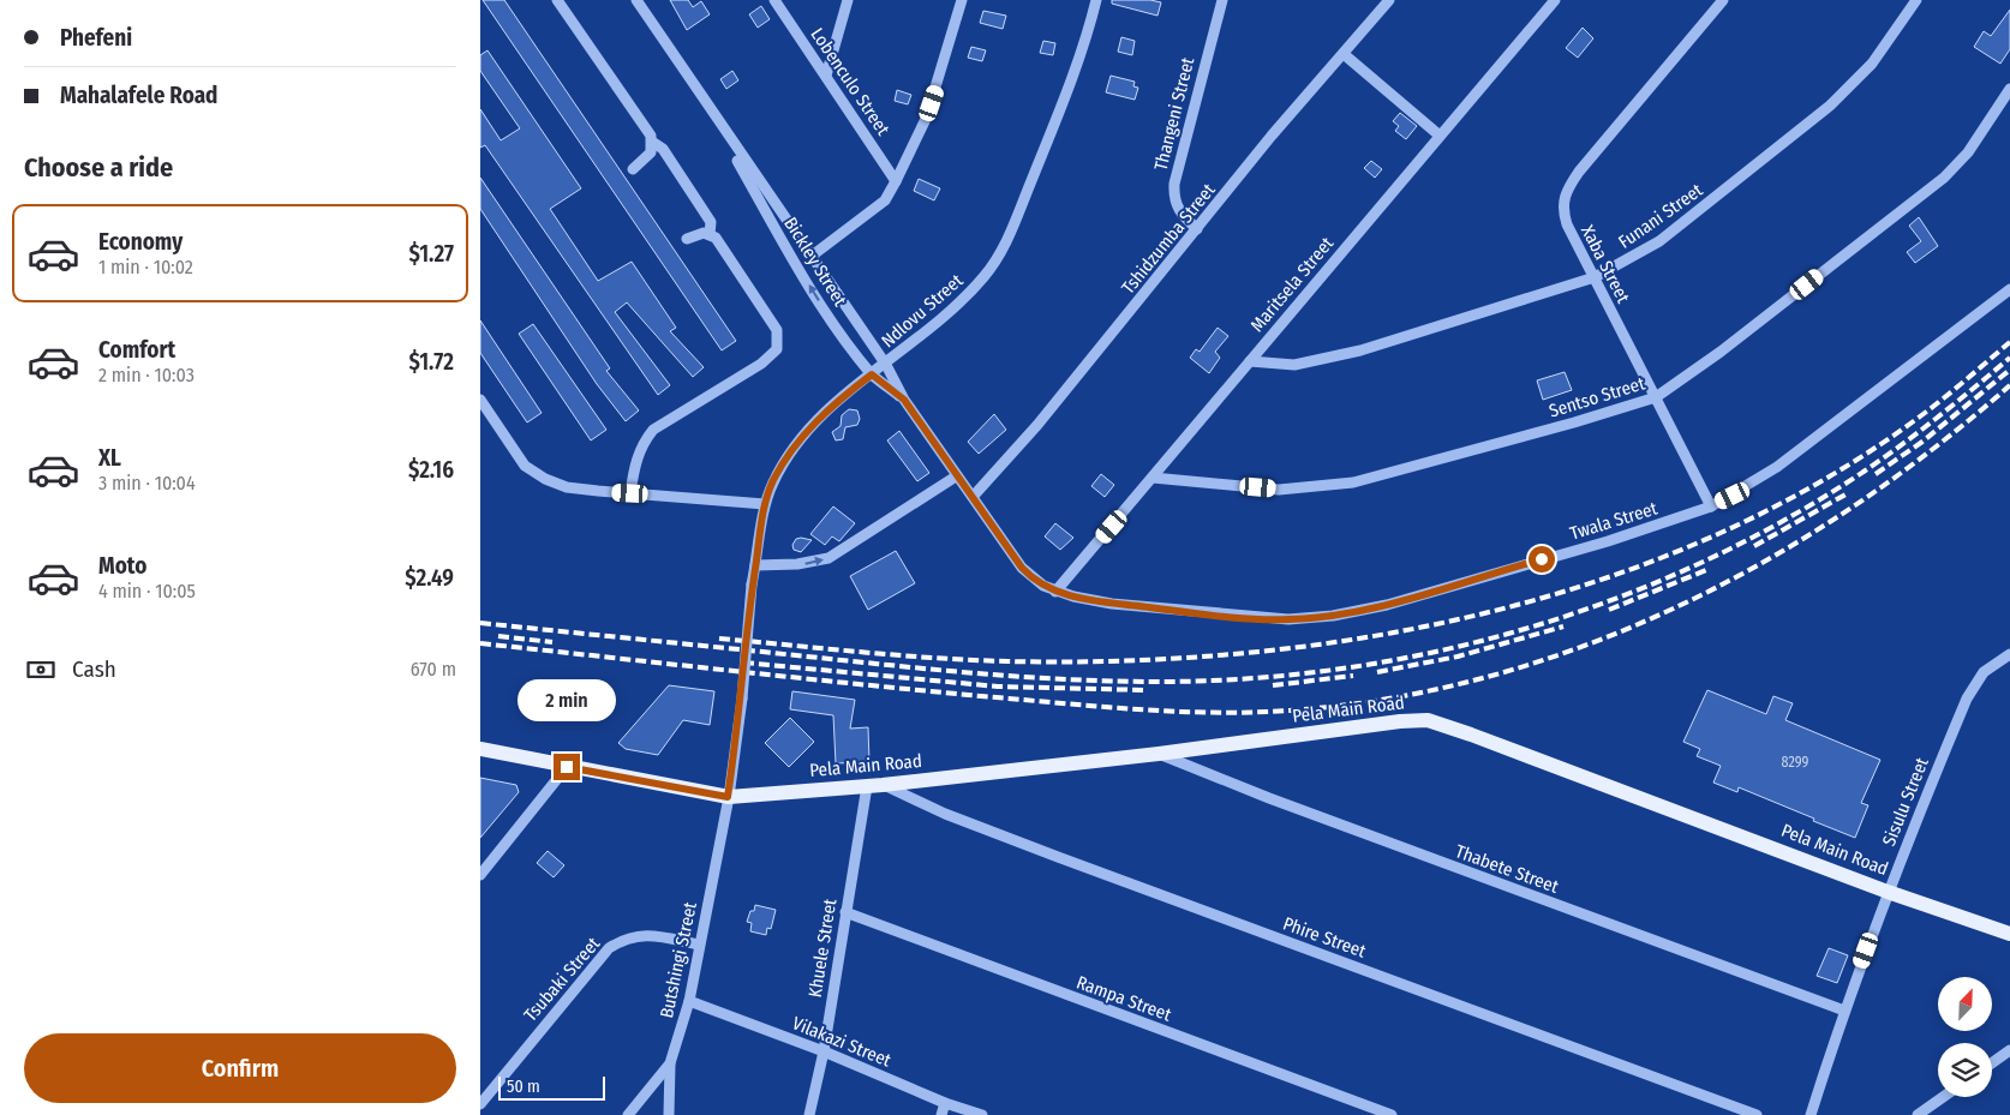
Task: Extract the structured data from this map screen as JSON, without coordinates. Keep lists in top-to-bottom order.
{
  "streets": {
    "main road": ["Pela Main Road"],
    "street": [
      "Lobenculo Street",
      "Thangeni Street",
      "Funani Street",
      "Tshidzumba Street",
      "Bickley Street",
      "Xaba Street",
      "Maritsela Street",
      "Ndlovu Street",
      "Sentso Street",
      "Twala Street",
      "Sisulu Street",
      "Thabete Street",
      "Phire Street",
      "Khuele Street",
      "Butshingi Street",
      "Tsubaki Street",
      "Rampa Street",
      "Vilakazi Street"
    ]
  },
  "crossings": [
    ["Thangeni Street", "Tshidzumba Street"],
    ["Funani Street", "Xaba Street"],
    ["Funani Street", "Maritsela Street"],
    ["Tshidzumba Street", "Bickley Street"],
    ["Bickley Street", "Maritsela Street"],
    ["Bickley Street", "Ndlovu Street"],
    ["Bickley Street", "Twala Street"],
    ["Xaba Street", "Sentso Street"],
    ["Xaba Street", "Twala Street"],
    ["Maritsela Street", "Sentso Street"],
    ["Maritsela Street", "Twala Street"],
    ["Ndlovu Street", "Butshingi Street"],
    ["Pela Main Road", "Sisulu Street"],
    ["Pela Main Road", "Thabete Street"],
    ["Pela Main Road", "Phire Street"],
    ["Pela Main Road", "Khuele Street"],
    ["Pela Main Road", "Butshingi Street"],
    ["Sisulu Street", "Thabete Street"],
    ["Khuele Street", "Rampa Street"],
    ["Khuele Street", "Vilakazi Street"],
    ["Butshingi Street", "Tsubaki Street"],
    ["Butshingi Street", "Vilakazi Street"]
  ],
  "house_numbers": ["8299"],
  "scale_bar": "50 m",
  "north": "top right",
  "page": {
    "banner": ["Phefeni", "Mahalafele Road"],
    "heading": "Choose a ride",
    "list": [
      {
        "name": "Economy",
        "note": "1 min · 10:02",
        "value": "$1.27"
      },
      {
        "name": "Comfort",
        "note": "2 min · 10:03",
        "value": "$1.72"
      },
      {
        "name": "XL",
        "note": "3 min · 10:04",
        "value": "$2.16"
      },
      {
        "name": "Moto",
        "note": "4 min · 10:05",
        "value": "$2.49"
      }
    ],
    "pay": ["Cash", "670 m"],
    "bubble": "2 min",
    "buttons": "Confirm",
    "scale": "50 m"
  }
}
